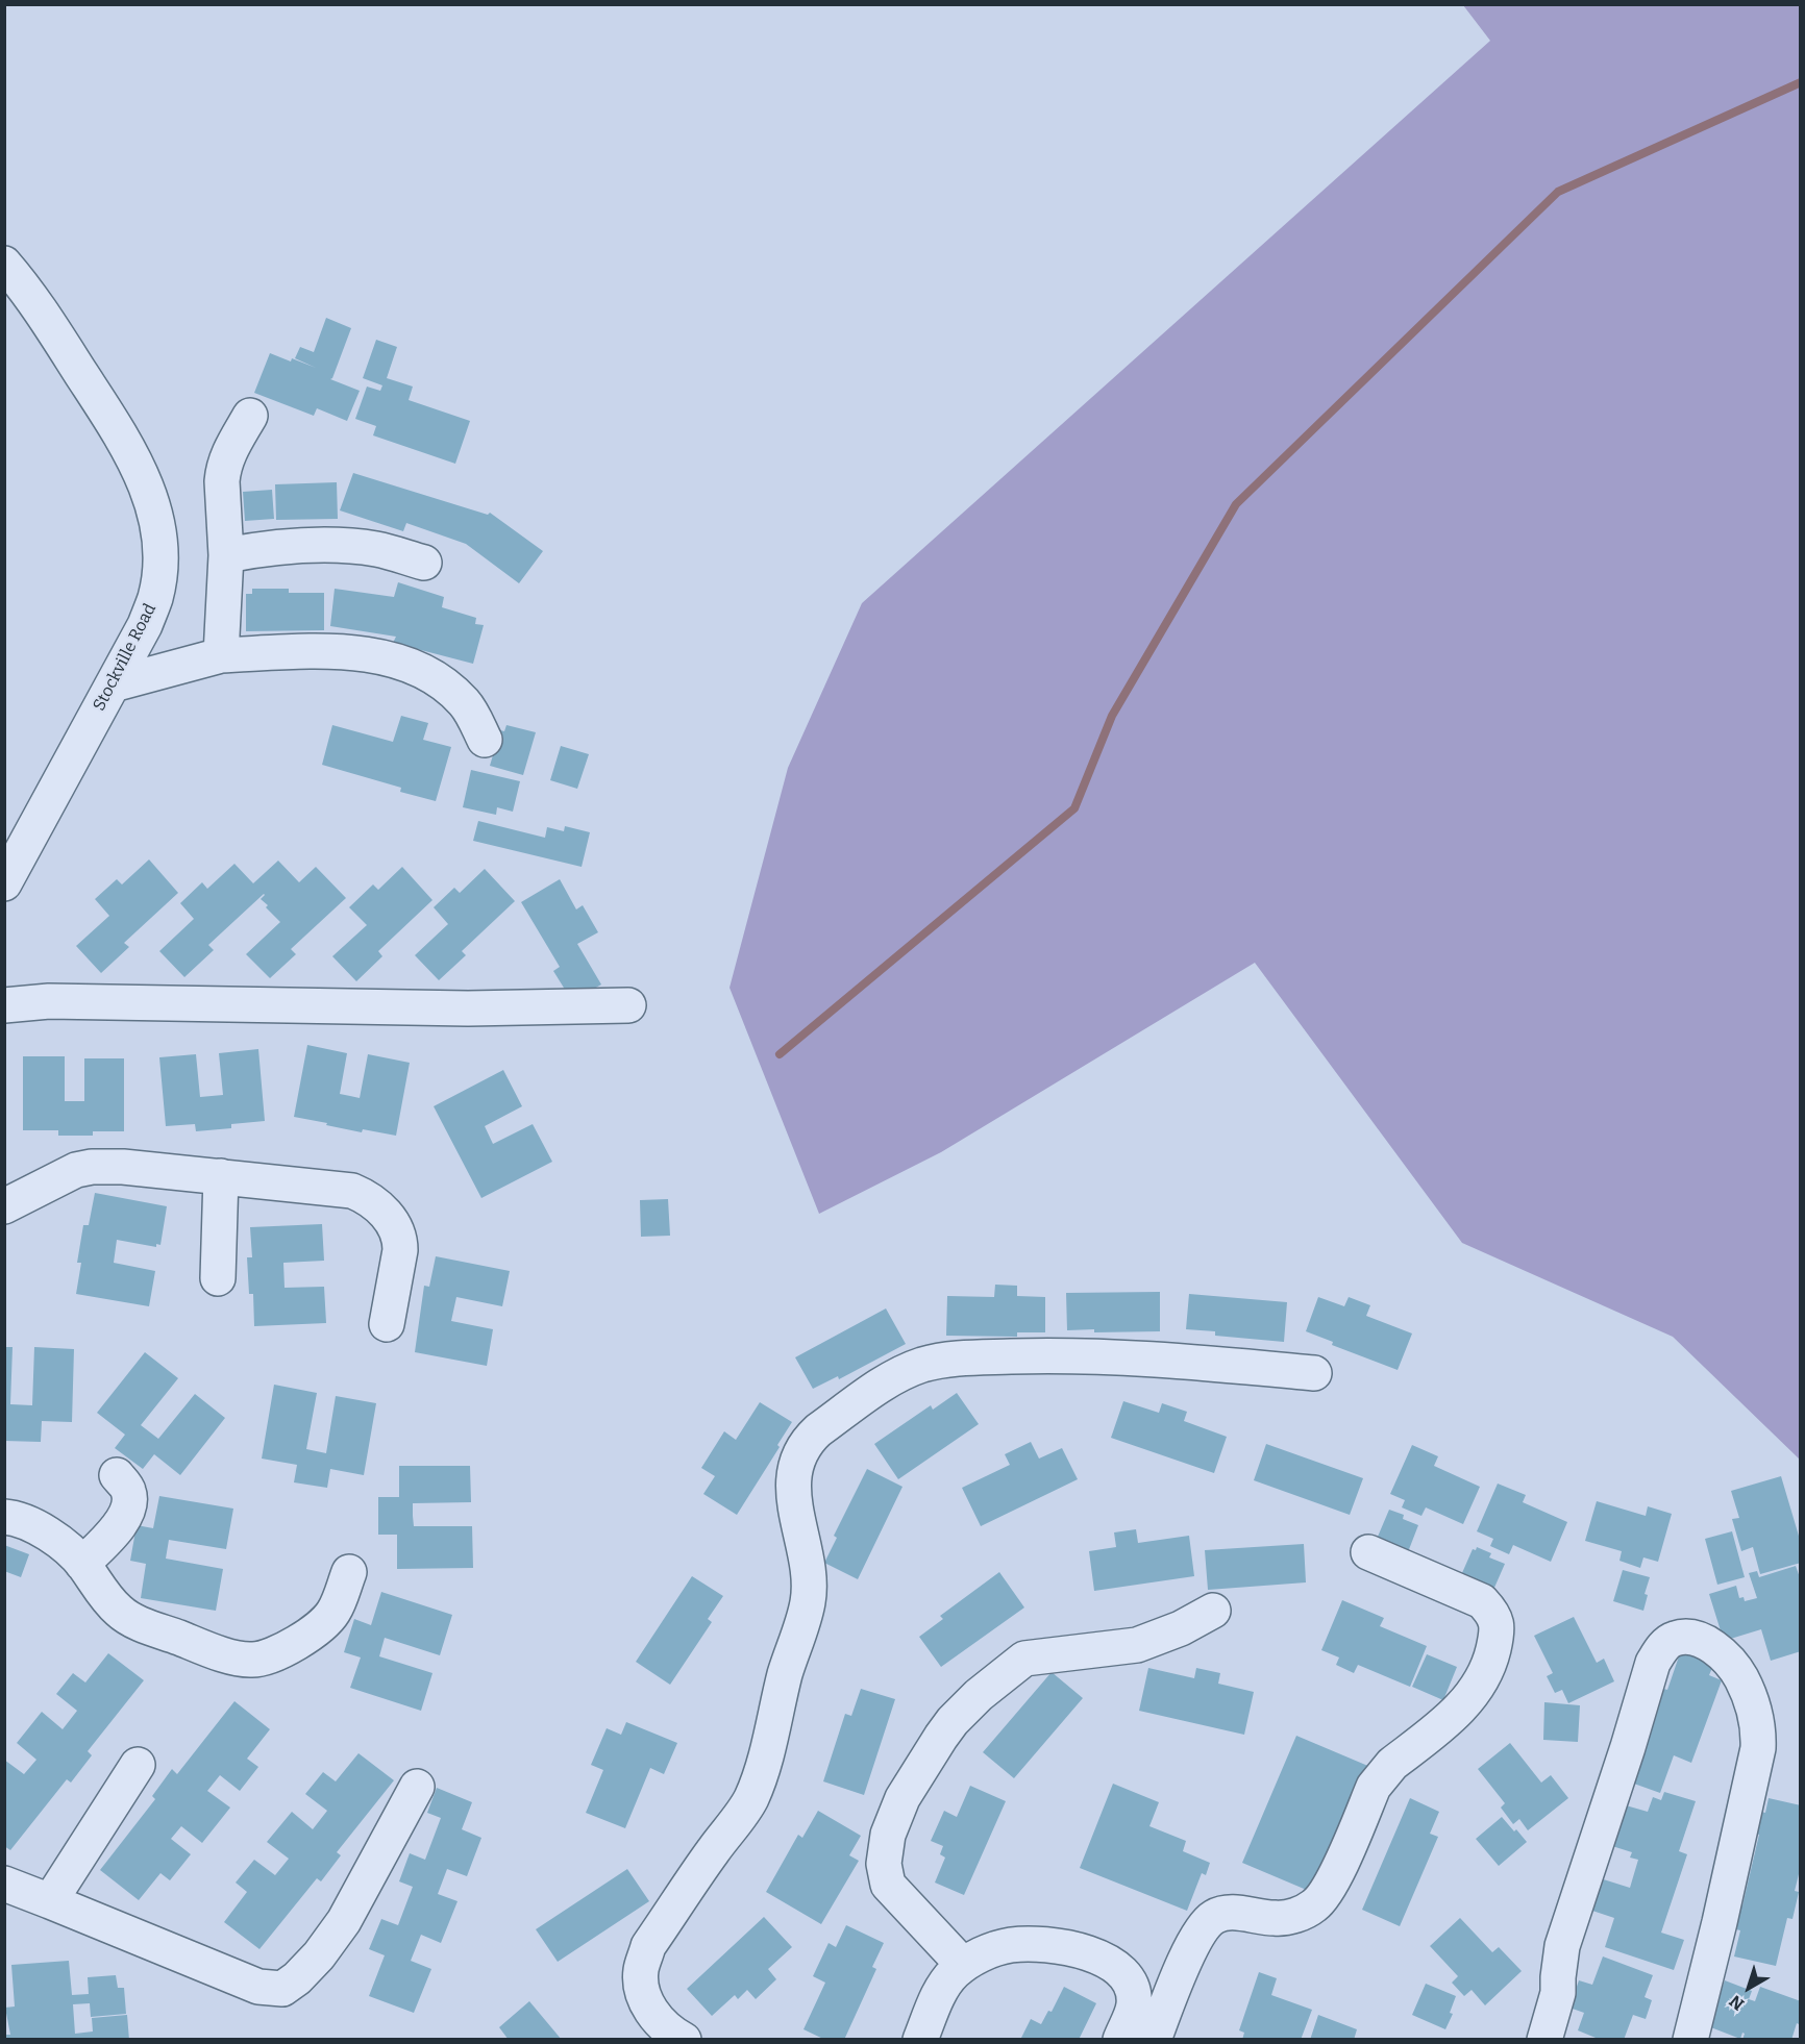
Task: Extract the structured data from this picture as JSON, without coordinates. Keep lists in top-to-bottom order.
{
  "streets": {
    "street": ["Stockville Road"]
  },
  "north": "bottom left"
}
